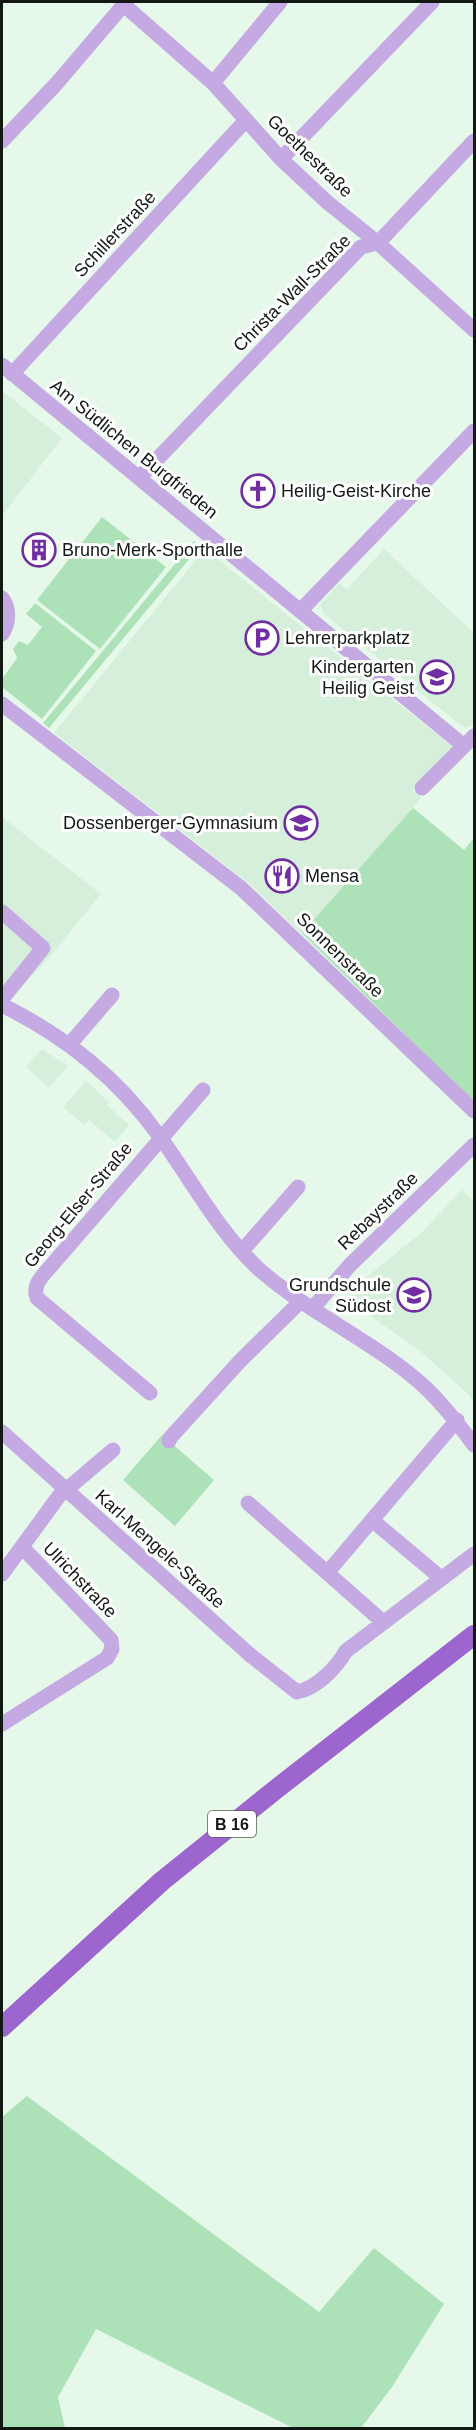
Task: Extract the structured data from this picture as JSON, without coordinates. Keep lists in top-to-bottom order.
{
  "streets": {
    "main road": ["B 16"],
    "street": [
      "Goethestraße",
      "Schillerstraße",
      "Christa-Wall-Straße",
      "Am Südlichen Burgfrieden",
      "Sonnenstraße",
      "Georg-Elser-Straße",
      "Rebaystraße",
      "Karl-Mengele-Straße",
      "Ulrichstraße"
    ]
  },
  "crossings": [
    ["Goethestraße", "Schillerstraße"],
    ["Goethestraße", "Christa-Wall-Straße"],
    ["Schillerstraße", "Am Südlichen Burgfrieden"],
    ["Christa-Wall-Straße", "Am Südlichen Burgfrieden"]
  ],
  "places": {
    "church": ["Heilig-Geist-Kirche"],
    "building": ["Bruno-Merk-Sporthalle"],
    "parking": ["Lehrerparkplatz"],
    "school or university": ["Kindergarten Heilig Geist", "Dossenberger-Gymnasium", "Grundschule Südost"],
    "restaurant": ["Mensa"]
  }
}
